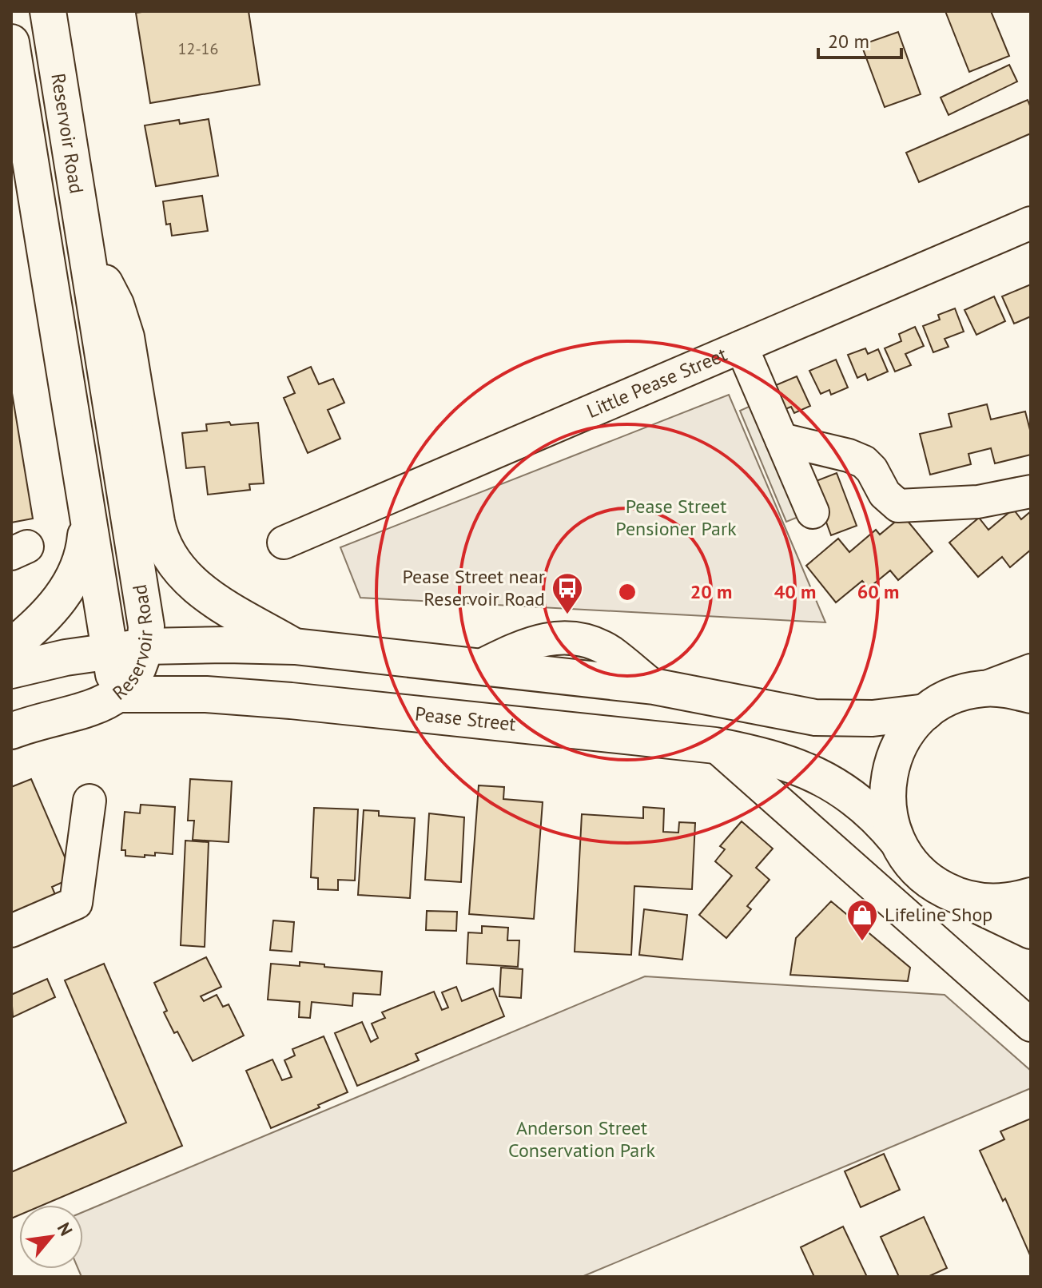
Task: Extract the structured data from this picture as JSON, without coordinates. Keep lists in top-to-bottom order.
{
  "streets": {
    "main road": ["Reservoir Road", "Pease Street"],
    "street": ["Little Pease Street"]
  },
  "crossings": [
    ["Reservoir Road", "Pease Street"]
  ],
  "parks": ["Pease Street Pensioner Park", "Anderson Street Conservation Park"],
  "places": {
    "bus stop": ["Pease Street near Reservoir Road"],
    "shop": ["Lifeline Shop"]
  },
  "house_numbers": ["12-16"],
  "scale_bar": "20 m",
  "north": "top right",
  "rings": ["20 m", "40 m", "60 m"]
}
